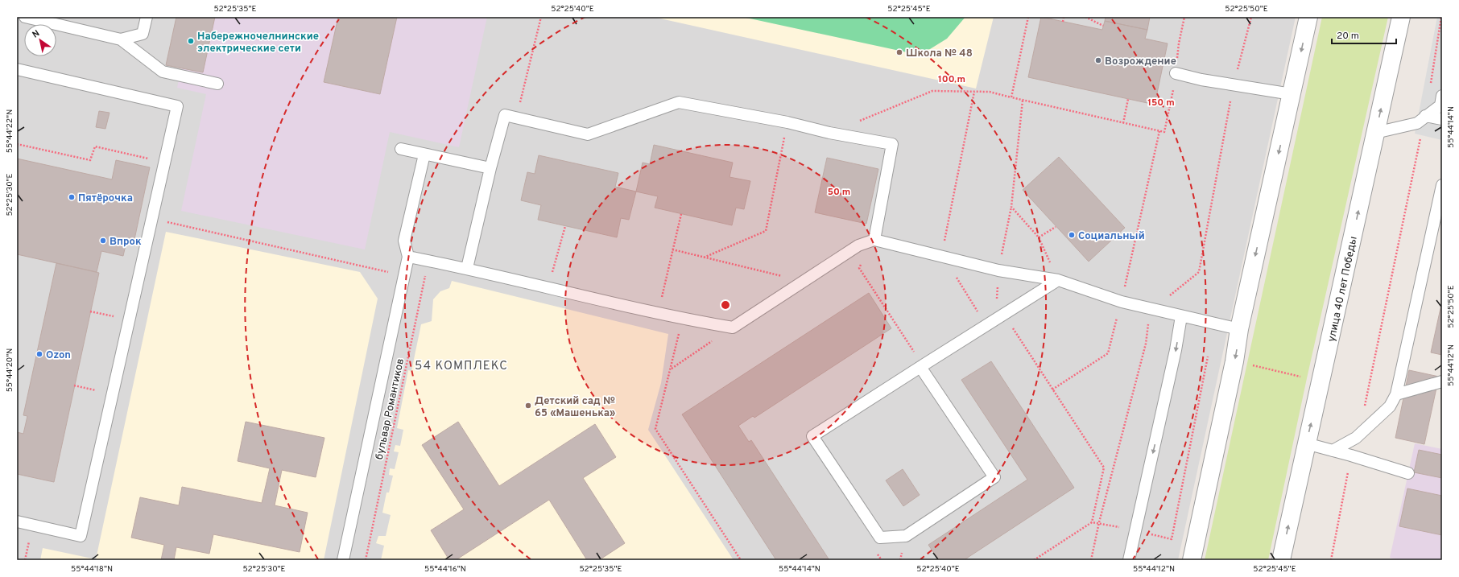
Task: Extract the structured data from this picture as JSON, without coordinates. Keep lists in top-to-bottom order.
{
  "streets": {
    "street": ["улица 40 лет Победы"],
    "path": ["бульвар Романтиков"]
  },
  "districts": ["54 КОМПЛЕКС"],
  "places": [
    "Набережночелнинские электрические сети",
    "Школа № 48",
    "Возрождение",
    "Пятёрочка",
    "Социальный",
    "Впрок",
    "Ozon",
    "Детский сад № 65 «Машенька»"
  ],
  "scale_bar": "20 m",
  "north": "top left",
  "coordinates": [
    "52°25'35\"E",
    "52°25'40\"E",
    "52°25'45\"E",
    "52°25'50\"E",
    "55°44'14\"N",
    "55°44'22\"N",
    "52°25'30\"E",
    "55°44'12\"N",
    "55°44'20\"N",
    "55°44'18\"N",
    "55°44'16\"N"
  ],
  "rings": ["100 m", "150 m", "50 m"]
}
